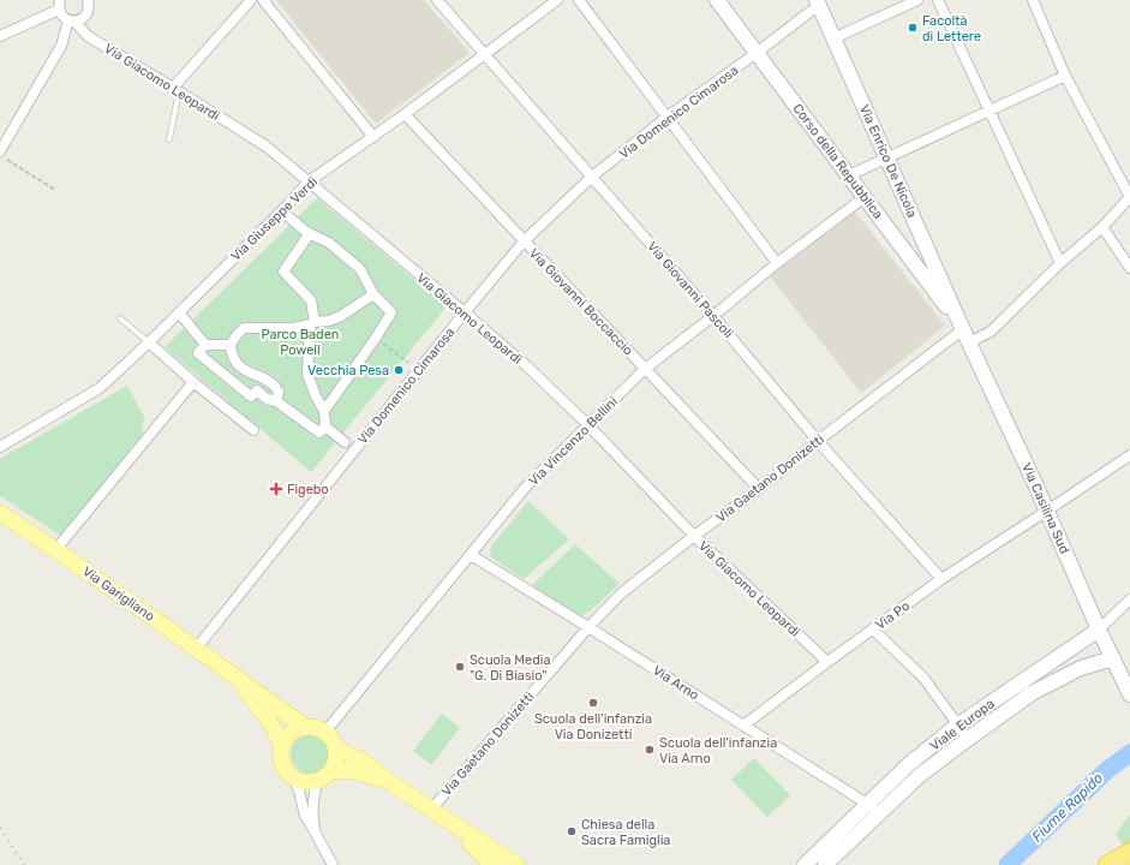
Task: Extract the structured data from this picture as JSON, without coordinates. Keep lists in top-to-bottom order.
{
  "streets": {
    "main road": [
      "Corso della Repubblica",
      "Via Enrico De Nicola",
      "Via Casilina Sud",
      "Via Garigliano",
      "Viale Europa"
    ],
    "street": [
      "Via Giacomo Leopardi",
      "Via Domenico Cimarosa",
      "Via Giuseppe Verdi",
      "Via Giovanni Pascoli",
      "Via Giovanni Boccaccio",
      "Via Vincenzo Bellini",
      "Via Gaetano Donizetti",
      "Via Po",
      "Via Arno"
    ]
  },
  "crossings": [
    ["Via Giacomo Leopardi", "Via Domenico Cimarosa"],
    ["Via Giacomo Leopardi", "Via Giuseppe Verdi"],
    ["Via Giacomo Leopardi", "Via Vincenzo Bellini"],
    ["Via Giacomo Leopardi", "Via Gaetano Donizetti"],
    ["Via Giacomo Leopardi", "Via Po"],
    ["Via Domenico Cimarosa", "Corso della Repubblica"],
    ["Via Domenico Cimarosa", "Via Enrico De Nicola"],
    ["Via Domenico Cimarosa", "Via Giovanni Pascoli"],
    ["Via Domenico Cimarosa", "Via Giovanni Boccaccio"],
    ["Via Domenico Cimarosa", "Via Garigliano"],
    ["Corso della Repubblica", "Via Enrico De Nicola"],
    ["Corso della Repubblica", "Via Vincenzo Bellini"],
    ["Corso della Repubblica", "Via Gaetano Donizetti"],
    ["Corso della Repubblica", "Via Casilina Sud"],
    ["Via Enrico De Nicola", "Via Gaetano Donizetti"],
    ["Via Enrico De Nicola", "Via Casilina Sud"],
    ["Via Giuseppe Verdi", "Via Giovanni Pascoli"],
    ["Via Giuseppe Verdi", "Via Giovanni Boccaccio"],
    ["Via Giovanni Pascoli", "Via Vincenzo Bellini"],
    ["Via Giovanni Pascoli", "Via Gaetano Donizetti"],
    ["Via Giovanni Pascoli", "Via Po"],
    ["Via Giovanni Boccaccio", "Via Vincenzo Bellini"],
    ["Via Giovanni Boccaccio", "Via Gaetano Donizetti"],
    ["Via Vincenzo Bellini", "Via Garigliano"],
    ["Via Vincenzo Bellini", "Via Arno"],
    ["Via Gaetano Donizetti", "Via Casilina Sud"],
    ["Via Gaetano Donizetti", "Via Arno"],
    ["Via Casilina Sud", "Via Po"],
    ["Via Casilina Sud", "Viale Europa"],
    ["Via Po", "Via Arno"],
    ["Via Arno", "Viale Europa"]
  ],
  "water": ["Fiume Rapido"],
  "parks": ["Parco Baden Powell"],
  "places": {
    "other": [
      "Facoltà di Lettere",
      "Vecchia Pesa",
      "Scuola Media \"G. Di Biasio\"",
      "Scuola dell'infanzia Via Donizetti",
      "Scuola dell'infanzia Via Arno",
      "Chiesa della Sacra Famiglia"
    ],
    "health": ["Figebo"]
  }
}
